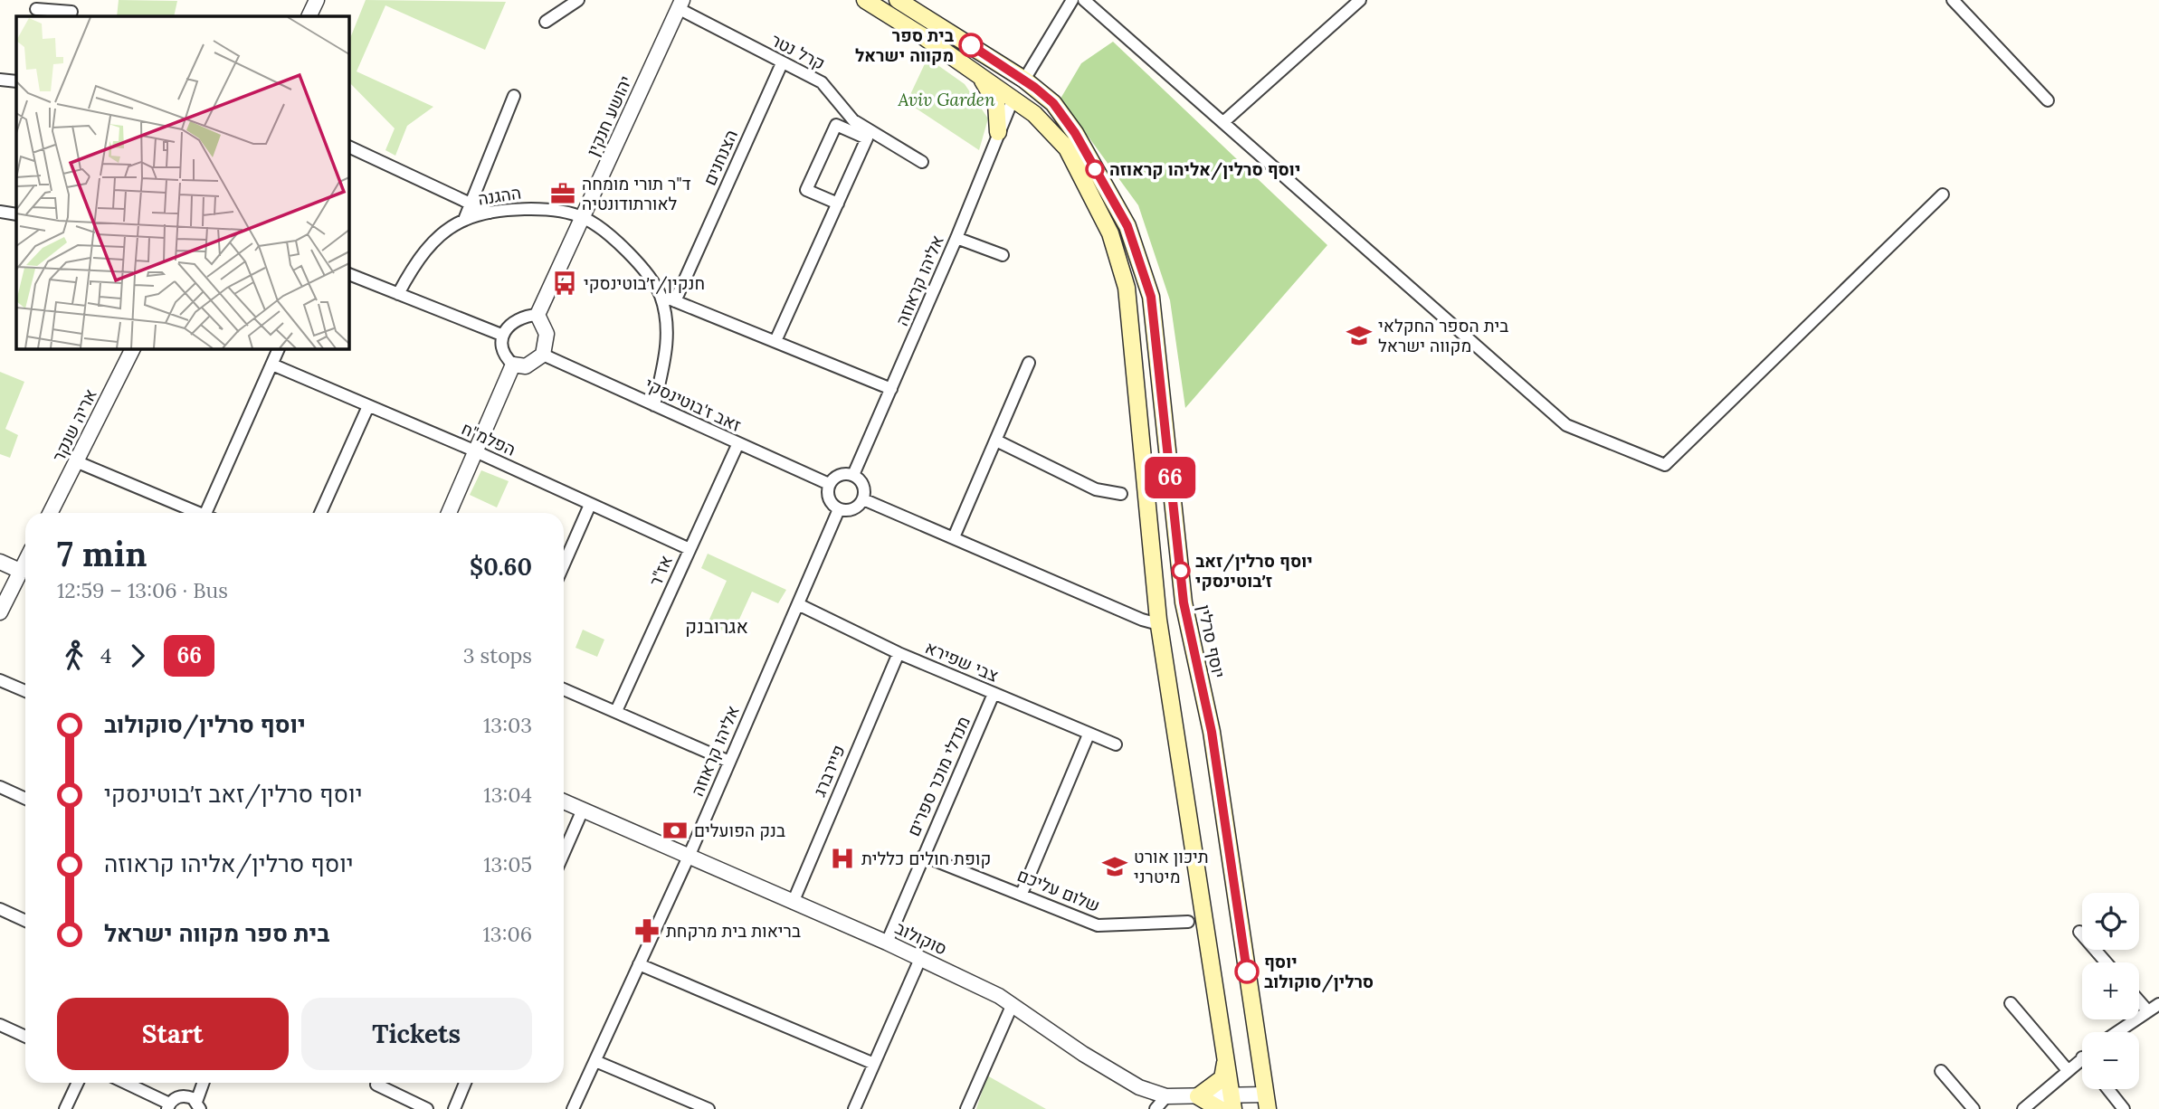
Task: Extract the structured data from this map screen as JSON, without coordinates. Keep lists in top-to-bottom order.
{
  "streets": {
    "main road": ["יוסף סרלין"],
    "street": [
      "קרל נטר",
      "יהושע חנקין",
      "הצנחנים",
      "ההגנה",
      "אליהו קראוזה",
      "זאב ז'בוטינסקי",
      "אריה שנקר",
      "הפלמ\"ח",
      "אז\"ר",
      "צבי שפירא",
      "פיירברג",
      "מנדלי מוכר ספרים",
      "שלום עליכם",
      "סוקולוב"
    ]
  },
  "crossings": [
    ["קרל נטר", "יהושע חנקין"],
    ["קרל נטר", "הצנחנים"],
    ["יהושע חנקין", "ההגנה"],
    ["יהושע חנקין", "זאב ז'בוטינסקי"],
    ["ההגנה", "זאב ז'בוטינסקי"],
    ["אליהו קראוזה", "זאב ז'בוטינסקי"],
    ["אליהו קראוזה", "צבי שפירא"],
    ["אליהו קראוזה", "סוקולוב"],
    ["זאב ז'בוטינסקי", "אז\"ר"],
    ["הפלמ\"ח", "אז\"ר"],
    ["יוסף סרלין", "סוקולוב"],
    ["צבי שפירא", "פיירברג"],
    ["צבי שפירא", "מנדלי מוכר ספרים"],
    ["פיירברג", "סוקולוב"],
    ["מנדלי מוכר ספרים", "שלום עליכם"],
    ["מנדלי מוכר ספרים", "סוקולוב"]
  ],
  "districts": ["אגרובנק"],
  "parks": ["Aviv Garden"],
  "places": {
    "other": [
      "בית ספר מקווה ישראל",
      "יוסף סרלין/אליהו קראוזה",
      "יוסף סרלין/זאב ז׳בוטינסקי",
      "יוסף סרלין/סוקולוב"
    ],
    "office": ["ד\"ר תורי מומחה לאורתודונטיה"],
    "bus stop": ["חנקין/ז׳בוטינסקי"],
    "school or university": ["בית הספר החקלאי מקווה ישראל", "תיכון אורט מיטרני"],
    "bank": ["בנק הפועלים"],
    "hospital": ["קופת חולים כללית"],
    "pharmacy": ["בריאות בית מרקחת"]
  },
  "lines": ["bus line 66"],
  "page": {
    "on_map": "66",
    "heading": ["7 min", "12:59 – 13:06 · Bus", "$0.60"],
    "legs": ["4", "66", "3 stops"],
    "list": [
      {
        "name": "יוסף סרלין/סוקולוב",
        "value": "13:03"
      },
      {
        "name": "יוסף סרלין/זאב ז׳בוטינסקי",
        "value": "13:04"
      },
      {
        "name": "יוסף סרלין/אליהו קראוזה",
        "value": "13:05"
      },
      {
        "name": "בית ספר מקווה ישראל",
        "value": "13:06"
      }
    ],
    "map_buttons": ["+", "−"],
    "buttons": ["Start", "Tickets"]
  }
}
